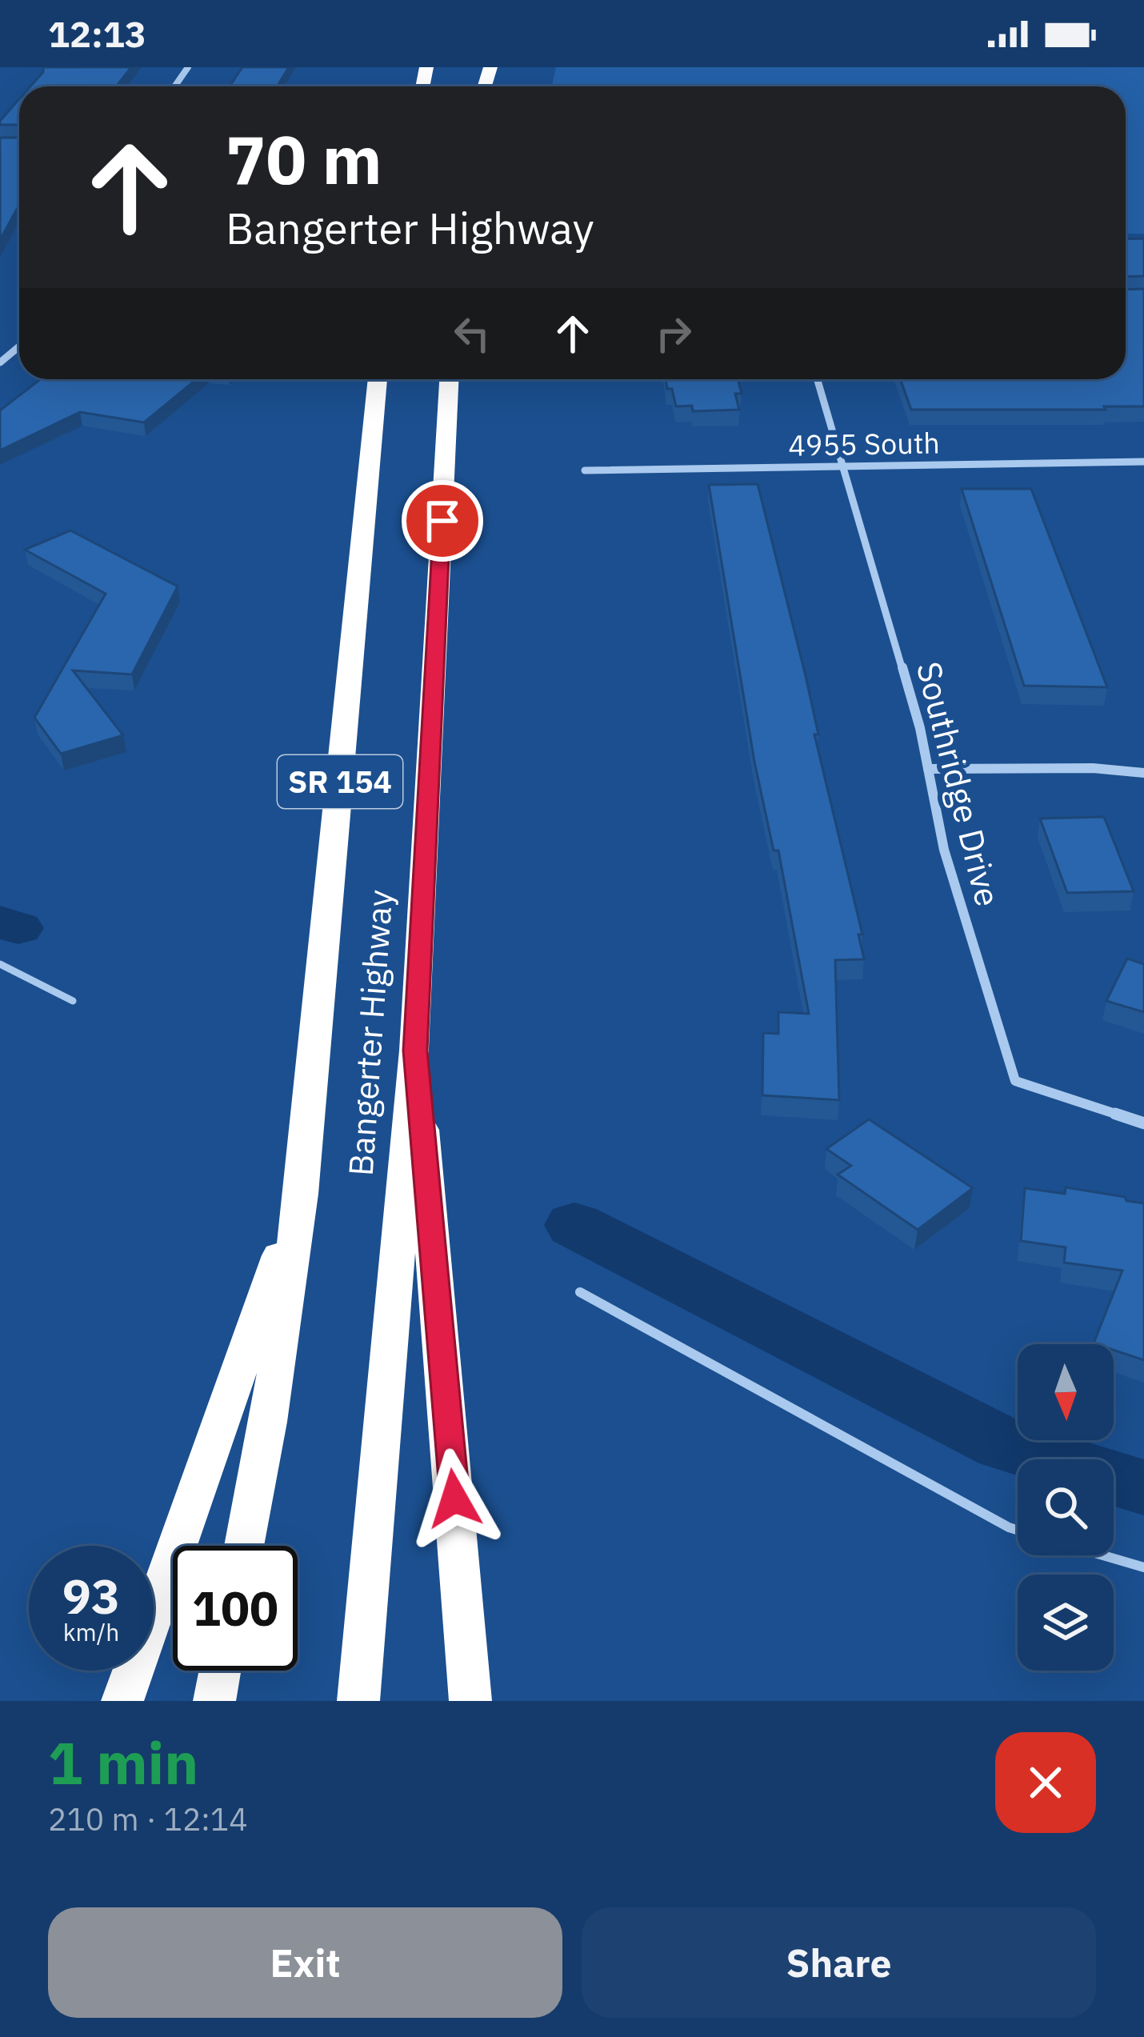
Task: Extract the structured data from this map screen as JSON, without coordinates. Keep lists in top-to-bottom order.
{
  "streets": {
    "highway": ["SR 154", "Bangerter Highway"],
    "street": ["4955 South", "Southridge Drive"]
  },
  "crossings": [
    ["4955 South", "Southridge Drive"]
  ],
  "north": "bottom",
  "page": {
    "status": "12:13",
    "turn": ["70 m", "Bangerter Highway"],
    "speed": "93 km/h",
    "limit": "100",
    "heading": ["1 min", "210 m · 12:14"],
    "buttons": ["Exit", "Share"]
  }
}
